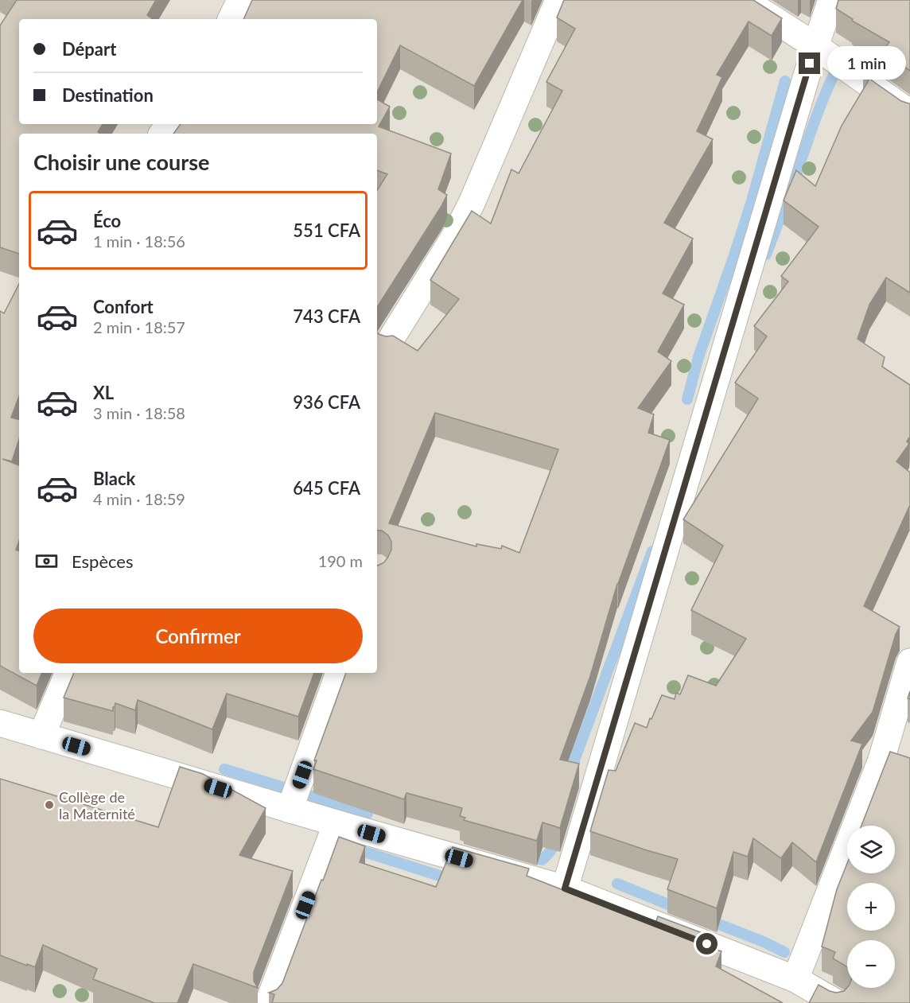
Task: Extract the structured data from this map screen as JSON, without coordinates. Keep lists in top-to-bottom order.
{
  "places": ["Collège de la Maternité"],
  "page": {
    "banner": ["Départ", "Destination"],
    "bubble": "1 min",
    "heading": "Choisir une course",
    "list": [
      {
        "name": "Éco",
        "note": "1 min · 18:56",
        "value": "551 CFA"
      },
      {
        "name": "Confort",
        "note": "2 min · 18:57",
        "value": "743 CFA"
      },
      {
        "name": "XL",
        "note": "3 min · 18:58",
        "value": "936 CFA"
      },
      {
        "name": "Black",
        "note": "4 min · 18:59",
        "value": "645 CFA"
      }
    ],
    "pay": ["Espèces", "190 m"],
    "buttons": "Confirmer",
    "map_buttons": ["+", "−"]
  }
}
